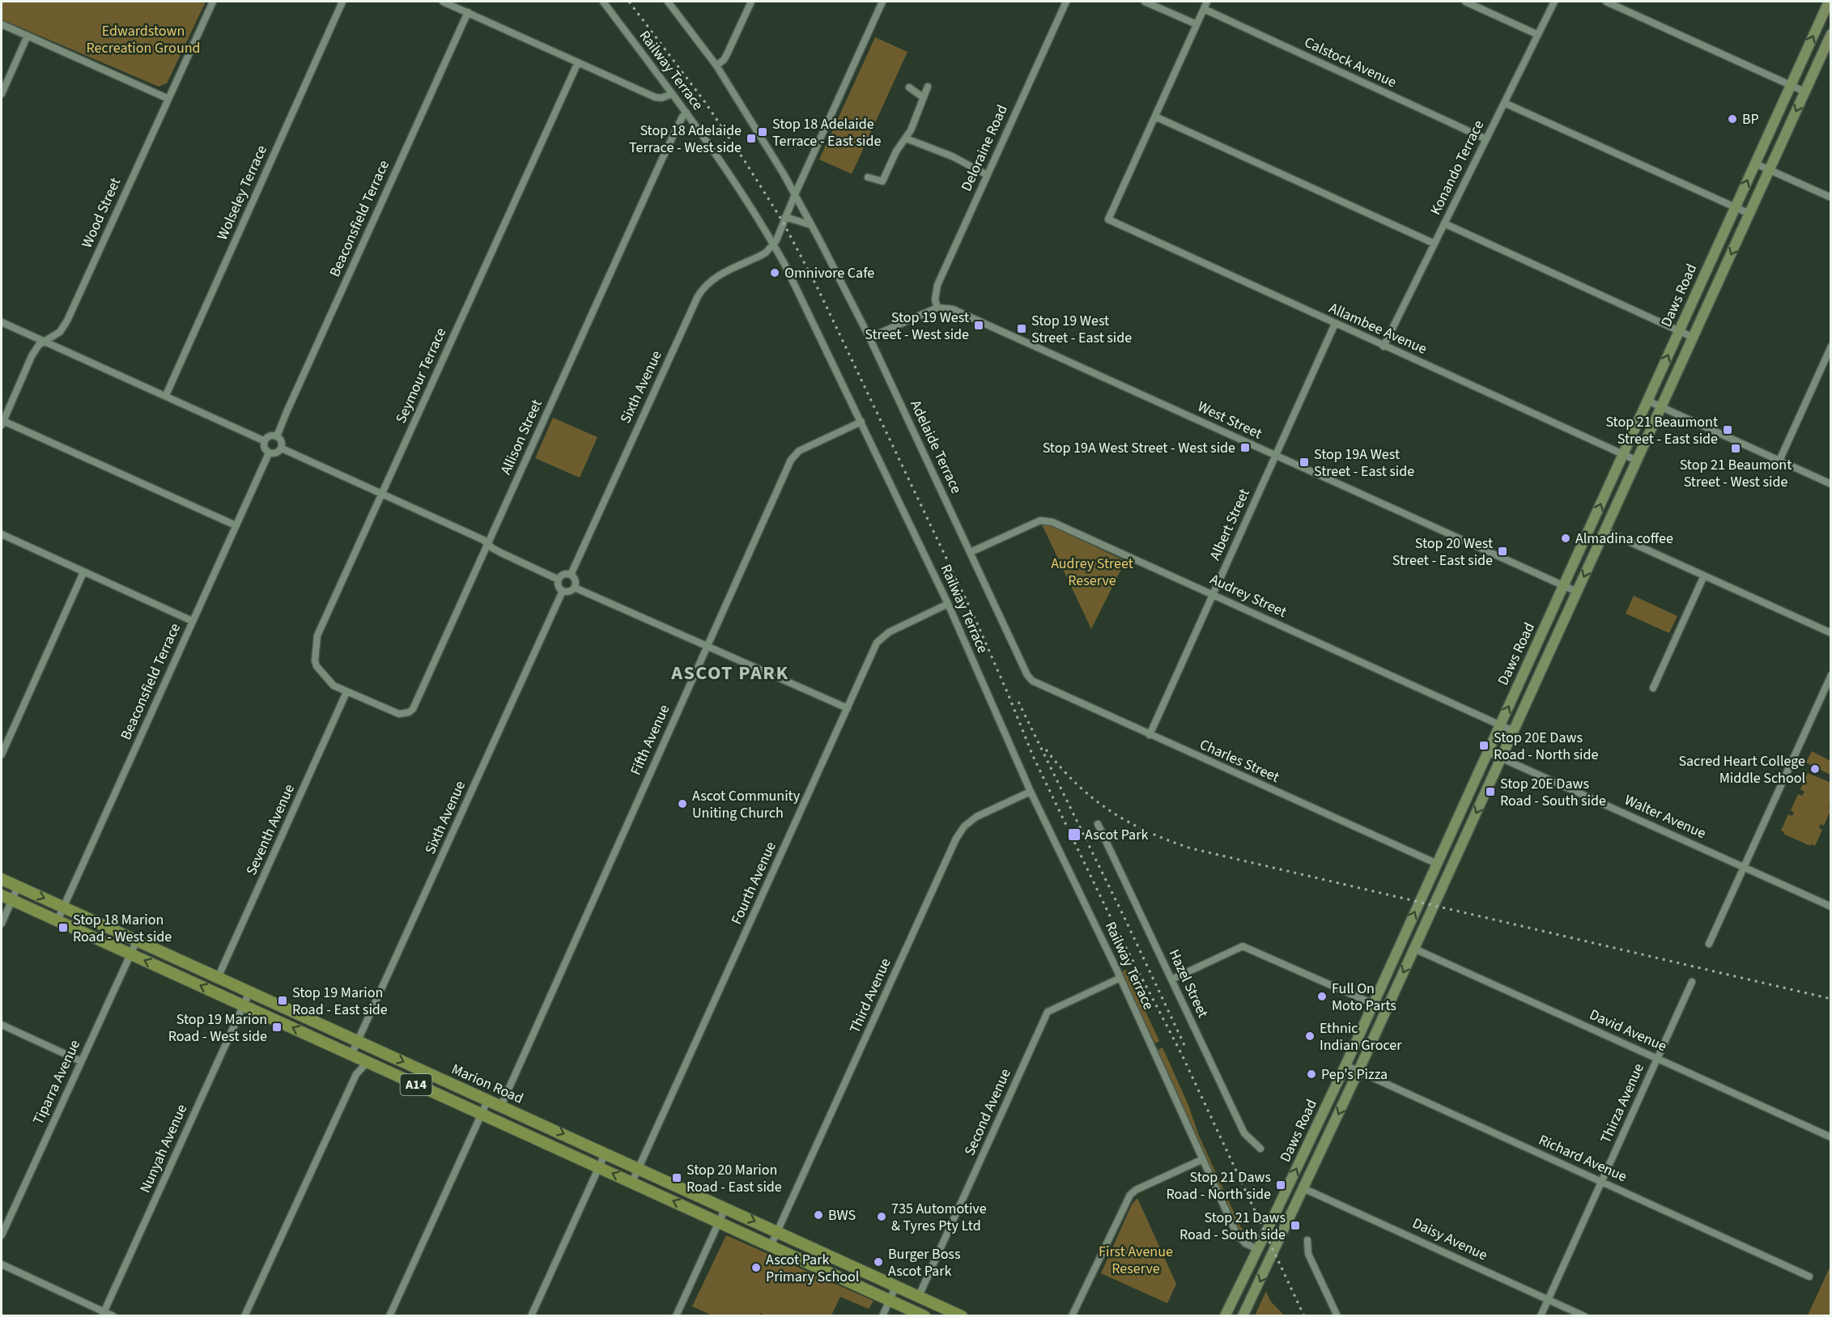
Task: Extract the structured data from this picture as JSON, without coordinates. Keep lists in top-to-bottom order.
{
  "streets": {
    "main road": ["Daws Road", "Marion Road", "A14"],
    "street": [
      "Calstock Avenue",
      "Railway Terrace",
      "Deloraine Road",
      "Konando Terrace",
      "Wolseley Terrace",
      "Wood Street",
      "Beaconsfield Terrace",
      "Allambee Avenue",
      "Seymour Terrace",
      "Sixth Avenue",
      "West Street",
      "Allison Street",
      "Adelaide Terrace",
      "Albert Street",
      "Audrey Street",
      "Fifth Avenue",
      "Charles Street",
      "Walter Avenue",
      "Seventh Avenue",
      "Fourth Avenue",
      "Hazel Street",
      "Third Avenue",
      "David Avenue",
      "Tiparra Avenue",
      "Thirza Avenue",
      "Second Avenue",
      "Nunyah Avenue",
      "Richard Avenue",
      "Daisy Avenue"
    ]
  },
  "crossings": [
    ["Calstock Avenue", "Konando Terrace"],
    ["Railway Terrace", "Daws Road"],
    ["Railway Terrace", "Sixth Avenue"],
    ["Railway Terrace", "Allison Street"],
    ["Railway Terrace", "Fifth Avenue"],
    ["Railway Terrace", "Fourth Avenue"],
    ["Railway Terrace", "Third Avenue"],
    ["Railway Terrace", "Second Avenue"],
    ["Deloraine Road", "West Street"],
    ["Konando Terrace", "Allambee Avenue"],
    ["Beaconsfield Terrace", "Marion Road"],
    ["Daws Road", "Allambee Avenue"],
    ["Daws Road", "West Street"],
    ["Daws Road", "Audrey Street"],
    ["Daws Road", "Charles Street"],
    ["Daws Road", "Walter Avenue"],
    ["Daws Road", "David Avenue"],
    ["Daws Road", "Richard Avenue"],
    ["Daws Road", "Daisy Avenue"],
    ["Allambee Avenue", "Albert Street"],
    ["Seymour Terrace", "Allison Street"],
    ["Seymour Terrace", "Seventh Avenue"],
    ["Sixth Avenue", "Marion Road"],
    ["West Street", "Albert Street"],
    ["Allison Street", "Seventh Avenue"],
    ["Adelaide Terrace", "Audrey Street"],
    ["Adelaide Terrace", "Charles Street"],
    ["Albert Street", "Audrey Street"],
    ["Albert Street", "Charles Street"],
    ["Fifth Avenue", "Marion Road"],
    ["Seventh Avenue", "Marion Road"],
    ["Fourth Avenue", "Marion Road"],
    ["Third Avenue", "Marion Road"],
    ["David Avenue", "Thirza Avenue"],
    ["Tiparra Avenue", "Marion Road"],
    ["Marion Road", "Second Avenue"],
    ["Marion Road", "Nunyah Avenue"],
    ["Thirza Avenue", "Richard Avenue"],
    ["Thirza Avenue", "Daisy Avenue"]
  ],
  "districts": ["ASCOT PARK"],
  "parks": ["Edwardstown Recreation Ground", "Audrey Street Reserve", "First Avenue Reserve"],
  "places": {
    "other": [
      "BP",
      "Omnivore Cafe",
      "Almadina coffee",
      "Sacred Heart College Middle School",
      "Ascot Community Uniting Church",
      "Full On Moto Parts",
      "Ethnic Indian Grocer",
      "Pep's Pizza",
      "BWS",
      "735 Automotive & Tyres Pty Ltd",
      "Burger Boss Ascot Park",
      "Ascot Park Primary School"
    ],
    "transit": [
      "Stop 18 Adelaide Terrace - East side",
      "Stop 18 Adelaide Terrace - West side",
      "Stop 19 West Street - West side",
      "Stop 19 West Street - East side",
      "Stop 21 Beaumont Street - East side",
      "Stop 19A West Street - West side",
      "Stop 21 Beaumont Street - West side",
      "Stop 19A West Street - East side",
      "Stop 20 West Street - East side",
      "Stop 20E Daws Road - North side",
      "Stop 20E Daws Road - South side",
      "Ascot Park",
      "Stop 18 Marion Road - West side",
      "Stop 19 Marion Road - East side",
      "Stop 19 Marion Road - West side",
      "Stop 20 Marion Road - East side",
      "Stop 21 Daws Road - North side",
      "Stop 21 Daws Road - South side"
    ]
  }
}
